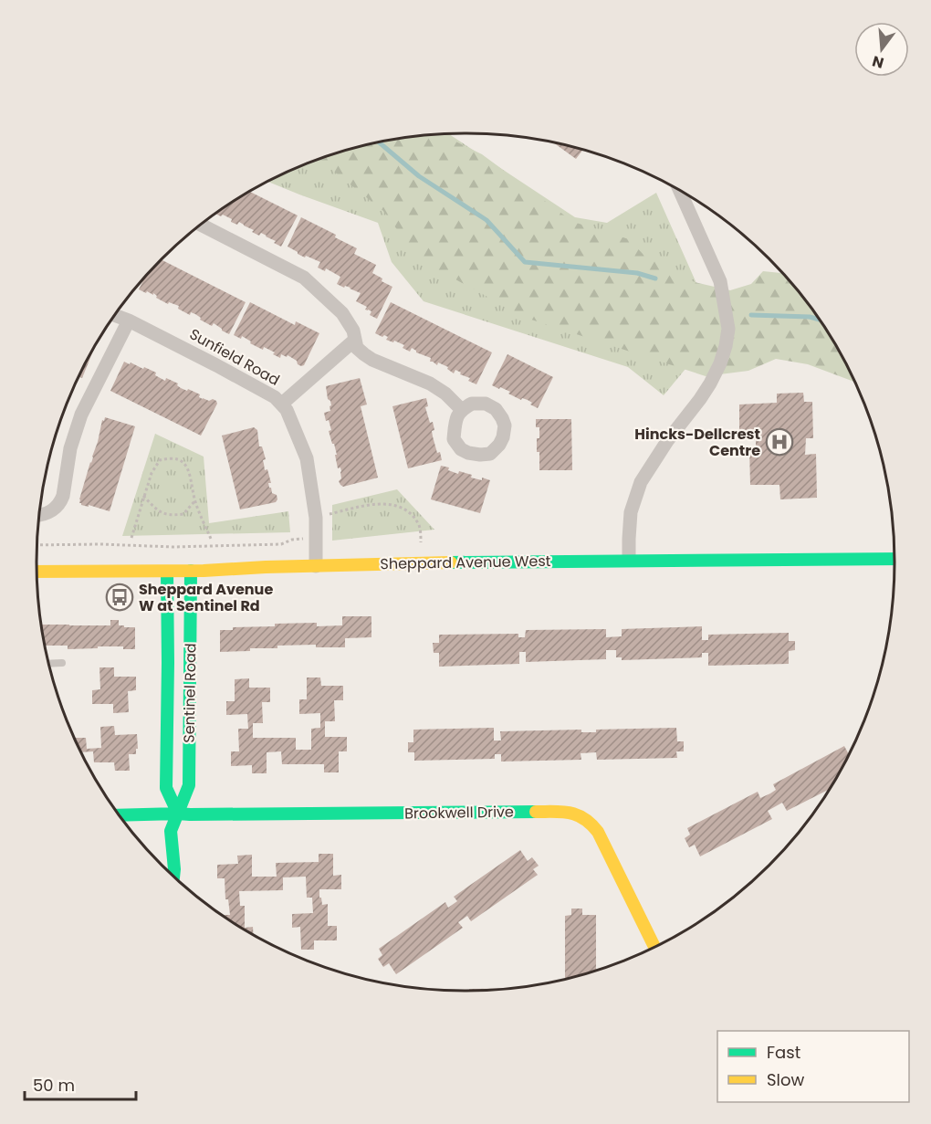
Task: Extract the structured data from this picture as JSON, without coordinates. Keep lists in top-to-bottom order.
{
  "streets": {
    "street": [
      "Sunfield Road",
      "Sheppard Avenue West",
      "Sentinel Road",
      "Brookwell Drive"
    ]
  },
  "crossings": [
    ["Sunfield Road", "Sheppard Avenue West"],
    ["Sheppard Avenue West", "Sentinel Road"],
    ["Sentinel Road", "Brookwell Drive"]
  ],
  "places": {
    "hospital": ["Hincks-Dellcrest Centre"],
    "bus stop": ["Sheppard Avenue W at Sentinel Rd"]
  },
  "legend": ["Fast", "Slow"],
  "scale_bar": "50 m",
  "north": "bottom"
}
